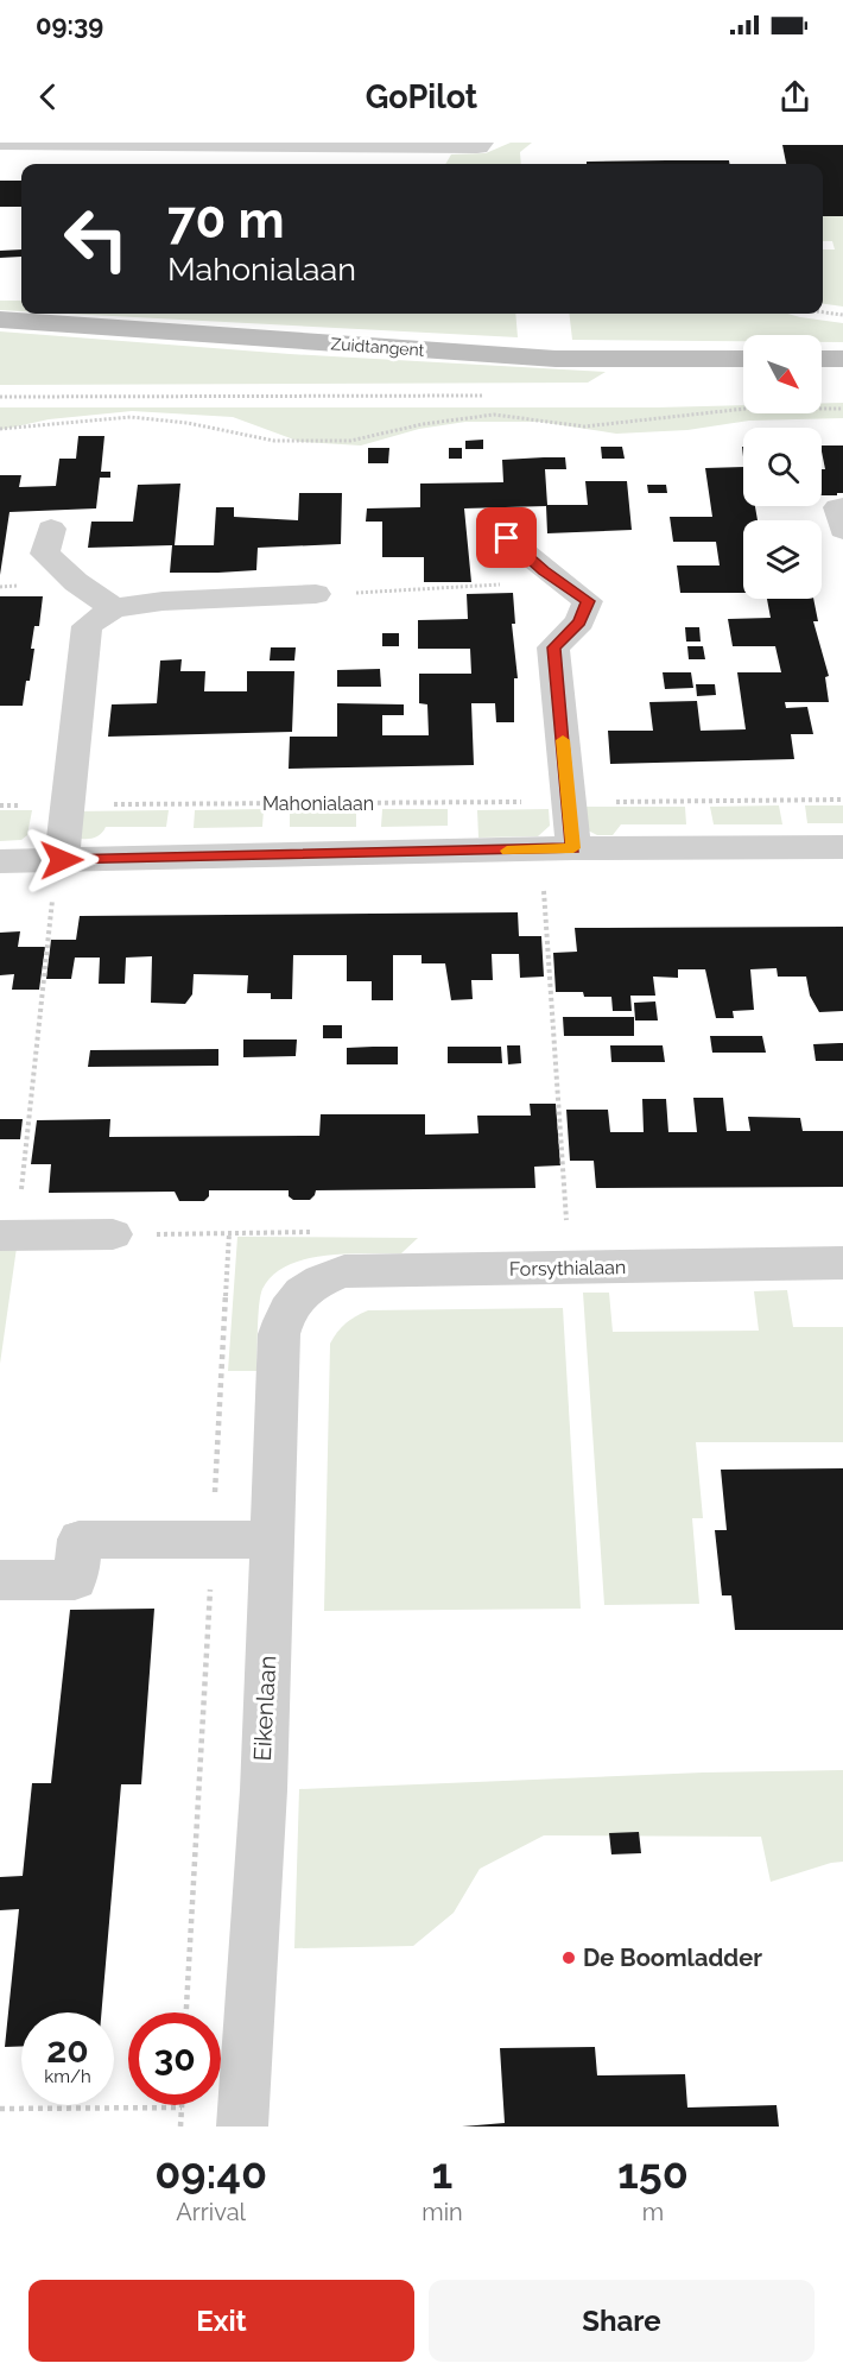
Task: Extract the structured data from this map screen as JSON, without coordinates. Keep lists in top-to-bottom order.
{
  "streets": {
    "main road": ["Zuidtangent"],
    "street": ["Forsythialaan", "Eikenlaan"],
    "path": ["Mahonialaan"]
  },
  "crossings": [
    ["Forsythialaan", "Eikenlaan"]
  ],
  "places": ["De Boomladder"],
  "north": "bottom right",
  "page": {
    "status": "09:39",
    "header": "GoPilot",
    "turn": ["70 m", "Mahonialaan"],
    "speed": "20 km/h",
    "limit": "30",
    "eta": [
      "09:40",
      "Arrival",
      "1",
      "min",
      "150",
      "m"
    ],
    "buttons": ["Exit", "Share"]
  }
}
